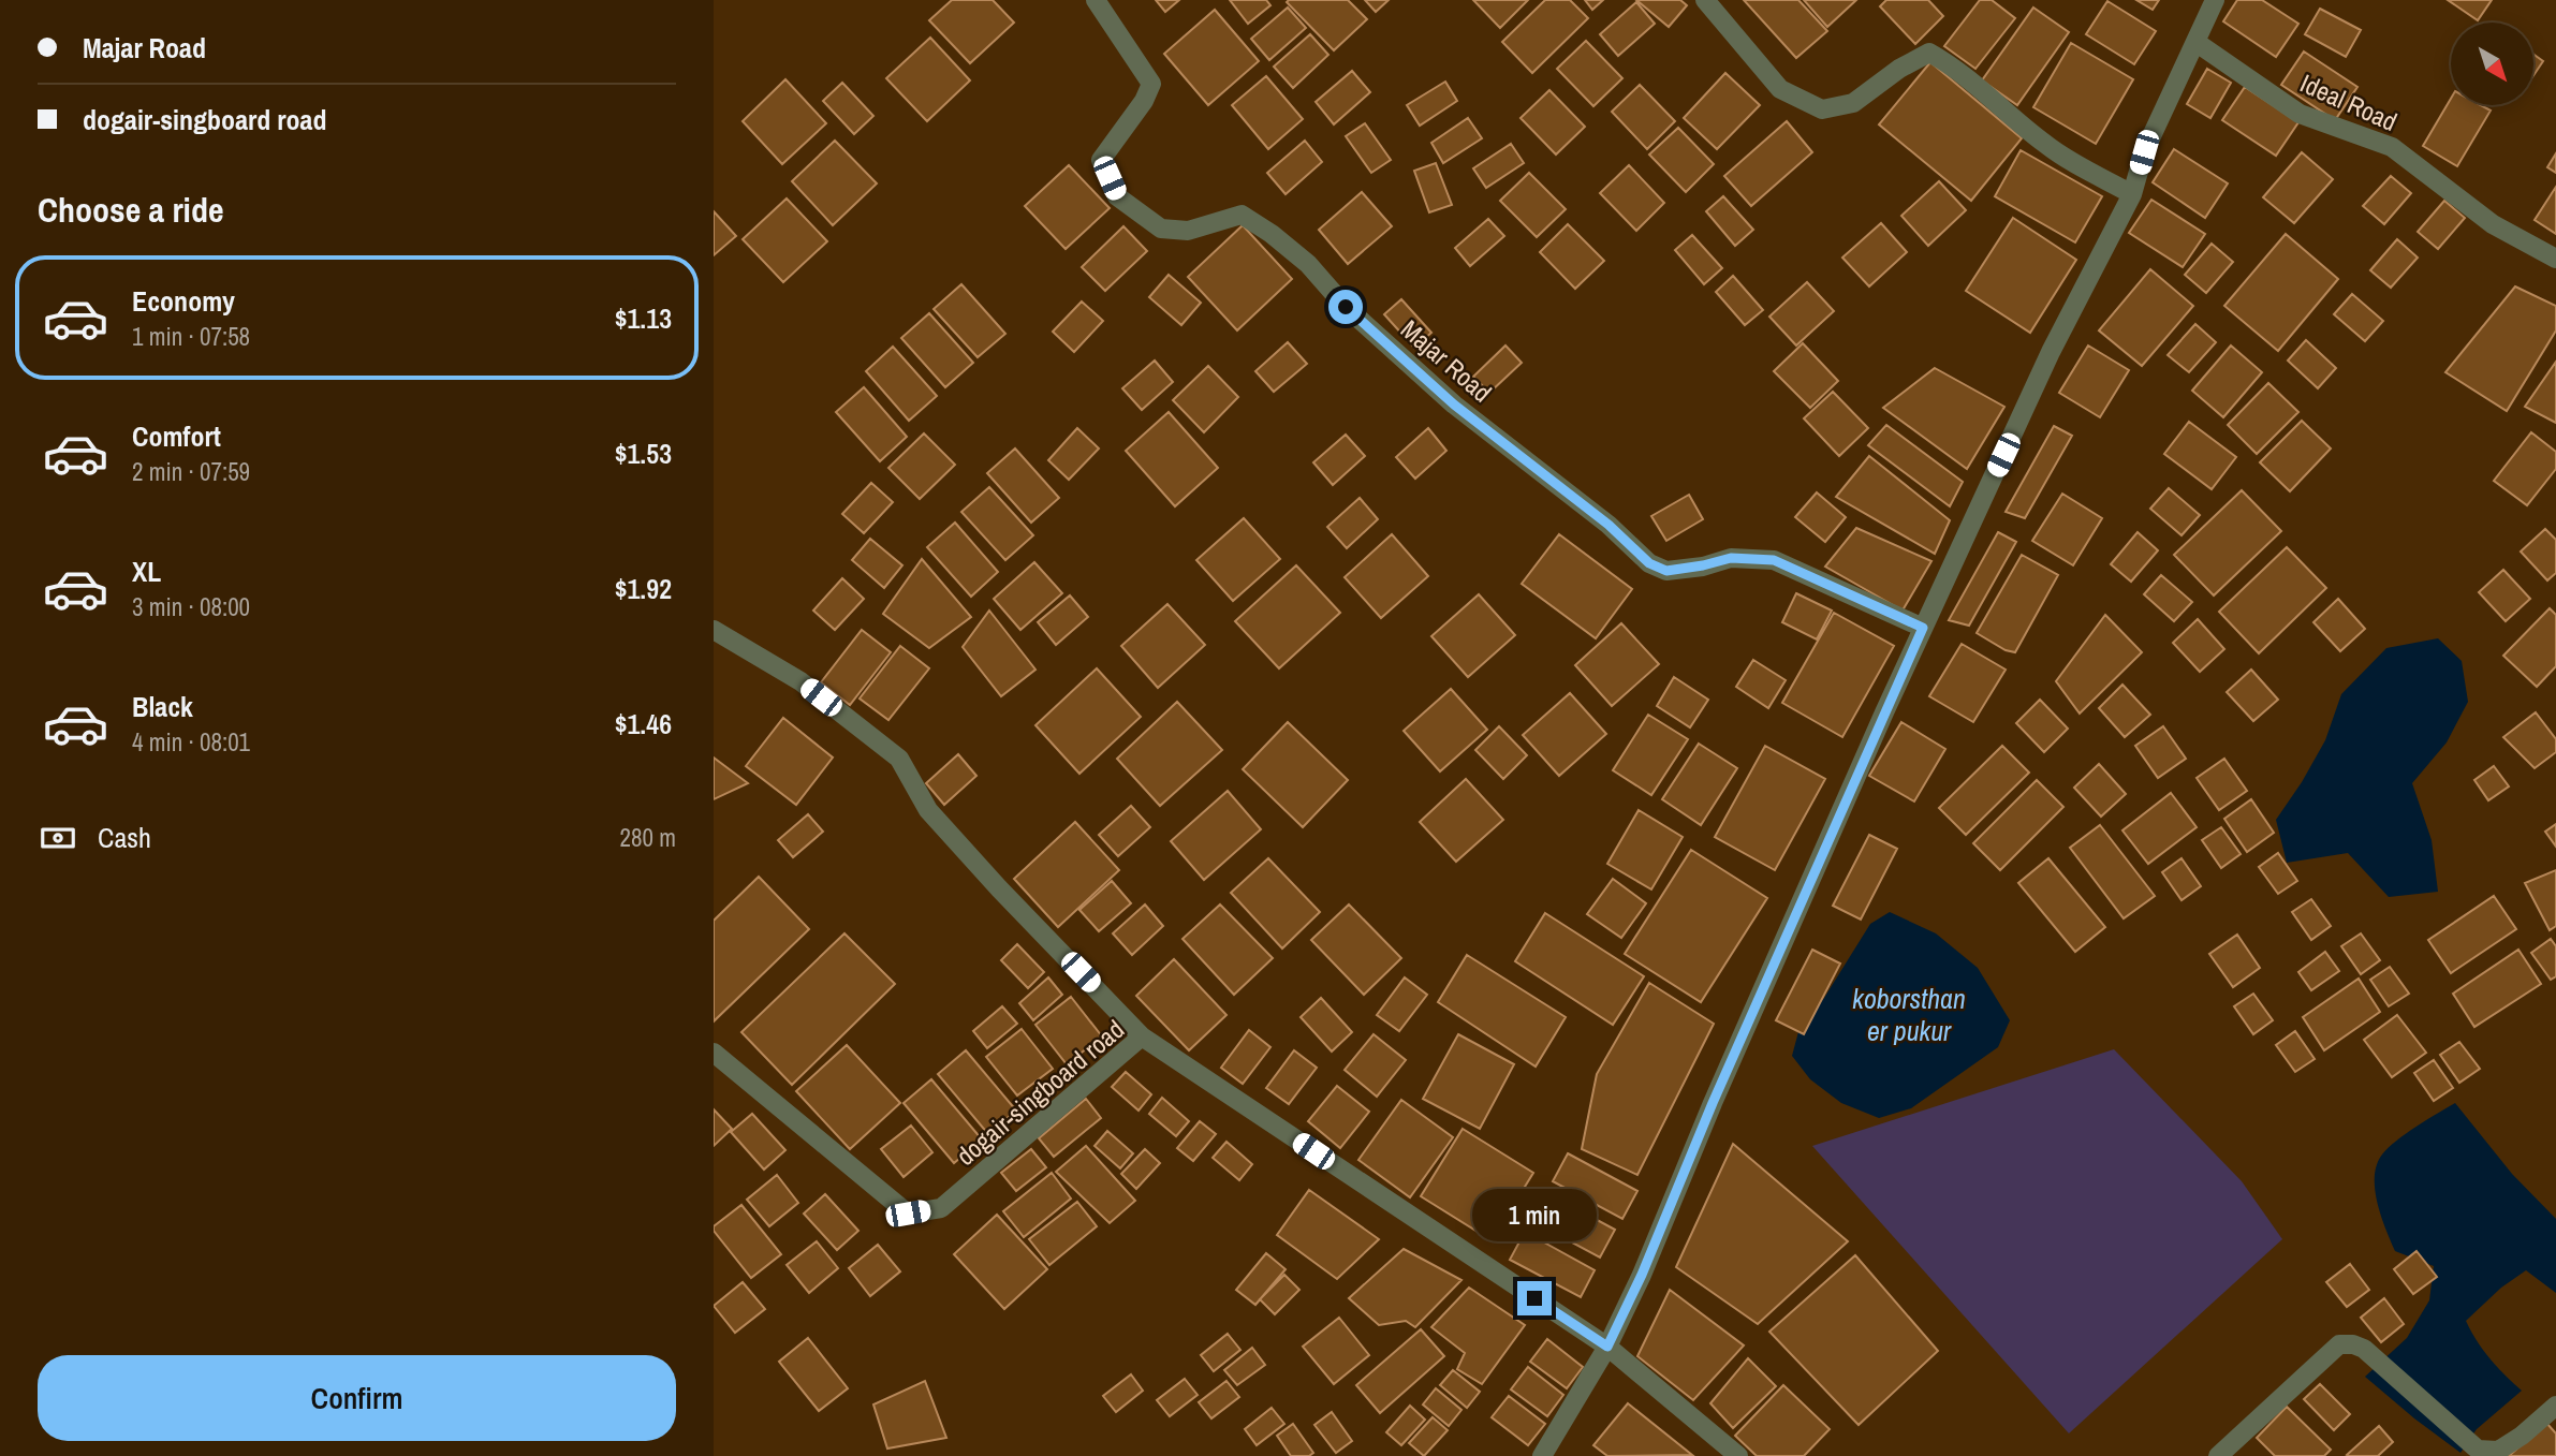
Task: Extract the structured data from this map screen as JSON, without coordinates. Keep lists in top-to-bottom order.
{
  "streets": {
    "street": ["Ideal Road", "Majar Road", "dogair-singboard road"]
  },
  "water": ["koborsthan er pukur"],
  "north": "bottom right",
  "page": {
    "banner": ["Majar Road", "dogair-singboard road"],
    "heading": "Choose a ride",
    "list": [
      {
        "name": "Economy",
        "note": "1 min · 07:58",
        "value": "$1.13"
      },
      {
        "name": "Comfort",
        "note": "2 min · 07:59",
        "value": "$1.53"
      },
      {
        "name": "XL",
        "note": "3 min · 08:00",
        "value": "$1.92"
      },
      {
        "name": "Black",
        "note": "4 min · 08:01",
        "value": "$1.46"
      }
    ],
    "pay": ["Cash", "280 m"],
    "bubble": "1 min",
    "buttons": "Confirm"
  }
}
